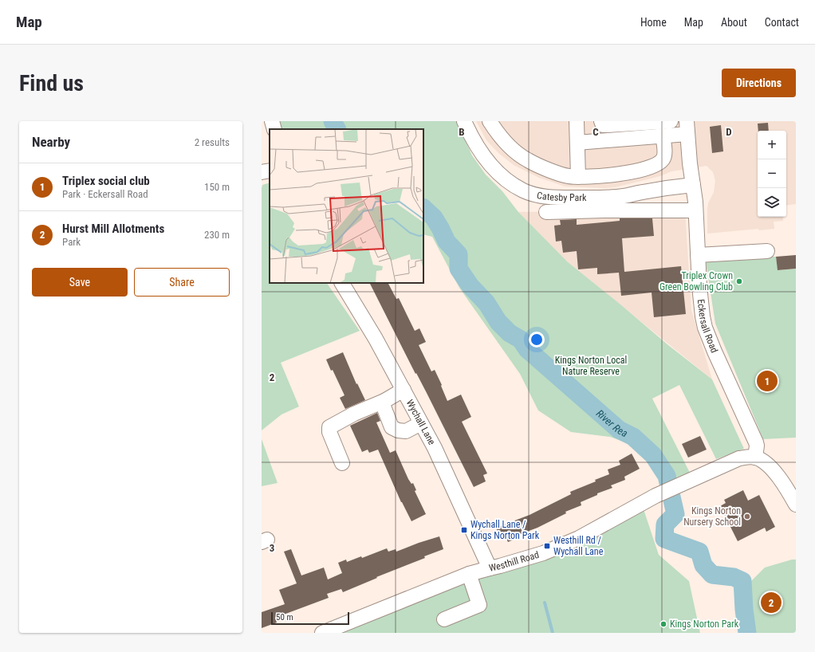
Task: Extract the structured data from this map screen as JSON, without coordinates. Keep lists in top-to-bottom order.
{
  "streets": {
    "street": [
      "Catesby Park",
      "Eckersall Road",
      "Wychall Lane",
      "Westhill Road"
    ]
  },
  "crossings": [
    ["Catesby Park", "Eckersall Road"],
    ["Eckersall Road", "Westhill Road"],
    ["Wychall Lane", "Westhill Road"]
  ],
  "water": ["River Rea"],
  "parks": ["Kings Norton Local Nature Reserve"],
  "places": {
    "other": ["Triplex Crown Green Bowling Club", "Kings Norton Nursery School", "Kings Norton Park"],
    "transit": ["Wychall Lane / Kings Norton Park", "Westhill Rd / Wychall Lane"]
  },
  "scale_bar": "50 m",
  "page": {
    "header": "Map",
    "nav": [
      "Home",
      "Map",
      "About",
      "Contact"
    ],
    "buttons": [
      "Directions",
      ["Save", "Share"]
    ],
    "title": "Find us",
    "heading": ["Nearby", "2 results"],
    "map_buttons": ["+", "−"],
    "list": [
      {
        "mark": "1",
        "name": "Triplex social club",
        "note": "Park · Eckersall Road",
        "value": "150 m"
      },
      {
        "mark": "2",
        "name": "Hurst Mill Allotments",
        "note": "Park",
        "value": "230 m"
      }
    ],
    "pins": ["1", "2"],
    "scale": "50 m"
  },
  "grid": {
    "columns": ["B", "C", "D"],
    "rows": ["2", "3"]
  }
}
